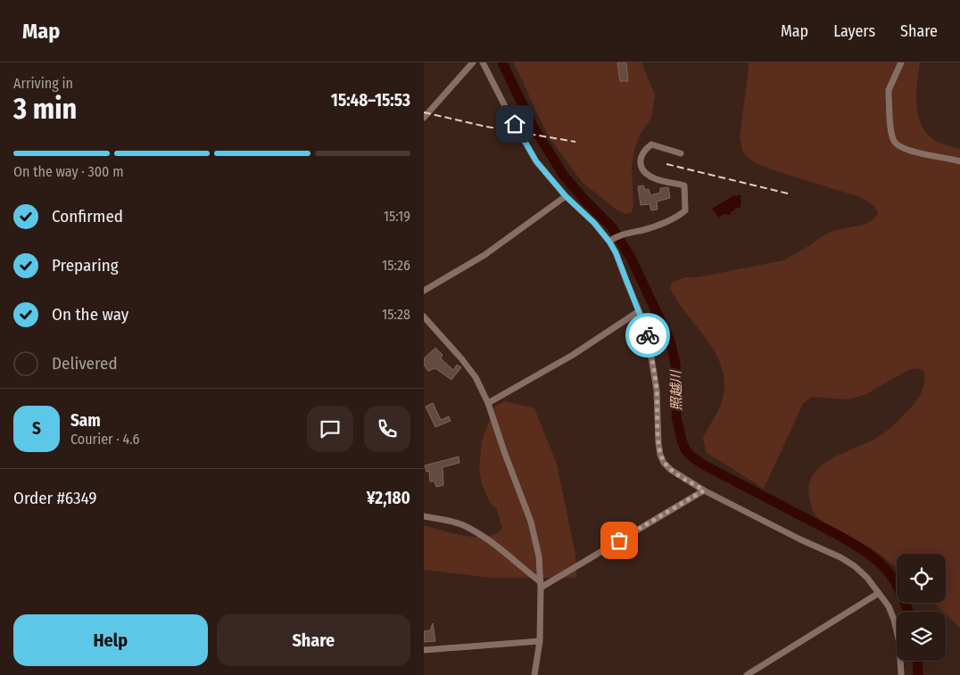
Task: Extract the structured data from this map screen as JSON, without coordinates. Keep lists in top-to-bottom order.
{
  "water": ["照越川"],
  "page": {
    "header": "Map",
    "nav": ["Map", "Layers", "Share"],
    "heading": ["3 min", "Arriving in", "15:48–15:53"],
    "panel": [
      "Sam",
      "Courier · 4.6",
      "Order #6349",
      "¥2,180"
    ],
    "bar": "On the way · 300 m",
    "list": [
      ["Confirmed", "15:19"],
      ["Preparing", "15:26"],
      ["On the way", "15:28"],
      "Delivered"
    ],
    "round": "S",
    "buttons": ["Help", "Share"]
  }
}
